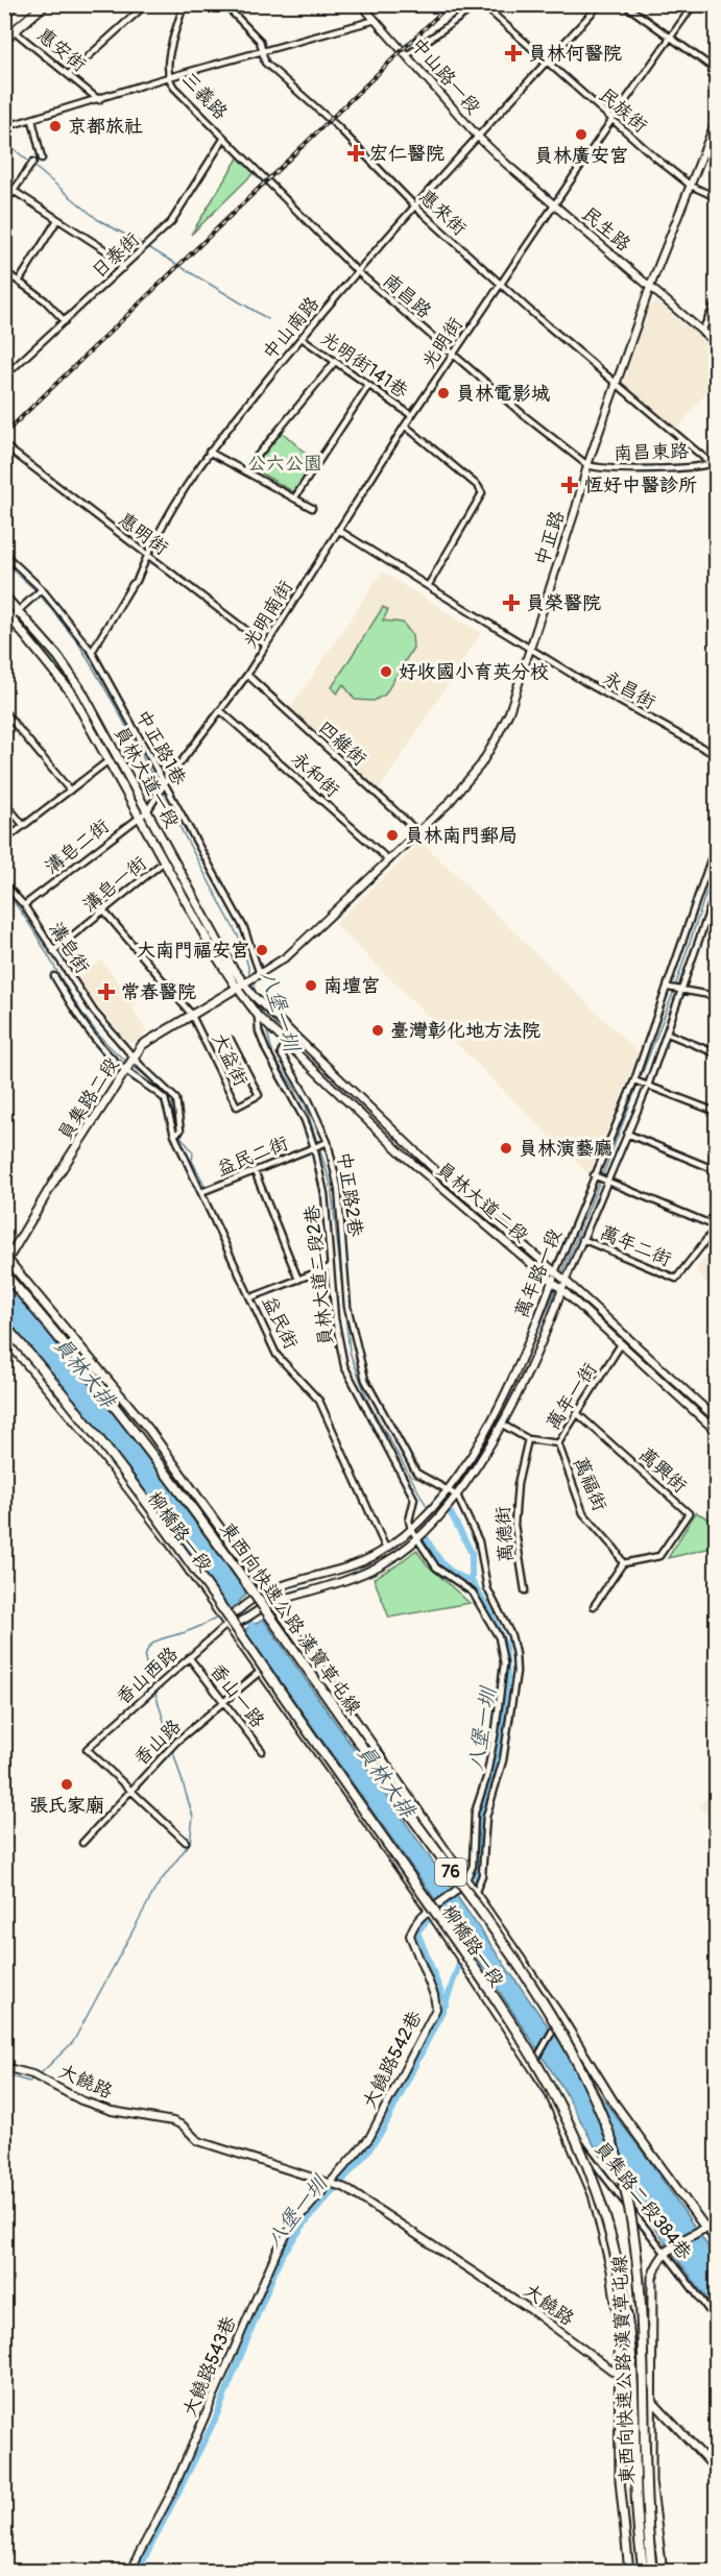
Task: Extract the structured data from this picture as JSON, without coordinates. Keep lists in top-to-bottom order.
{
  "streets": {
    "main road": [
      "員林大道一段",
      "員集路二段",
      "柳橋路一段",
      "東西向快速公路 漢寶草屯線",
      "76"
    ],
    "street": [
      "惠安街",
      "中山路一段",
      "三義路",
      "民族街",
      "惠來街",
      "民生路",
      "日泰街",
      "南昌路",
      "中山南路",
      "光明街",
      "光明街141巷",
      "南昌東路",
      "惠明街",
      "中正路",
      "光明南街",
      "永昌街",
      "四維街",
      "中正路1巷",
      "永和街",
      "溝皂二街",
      "溝皂一街",
      "溝皂街",
      "大益街",
      "益民二街",
      "中正路2巷",
      "員林大道二段",
      "萬年二街",
      "萬年路一段",
      "員林大道二段2巷",
      "益民街",
      "萬年一街",
      "萬興街",
      "萬福街",
      "萬德街",
      "香山西路",
      "香山一路",
      "香山路",
      "大饒路542巷",
      "大饒路",
      "員集路二段384巷",
      "大饒路543巷"
    ]
  },
  "crossings": [
    ["中山路一段", "民族街"],
    ["中山路一段", "民生路"],
    ["中山路一段", "中山南路"],
    ["三義路", "日泰街"],
    ["三義路", "南昌路"],
    ["民族街", "光明街"],
    ["民族街", "中正路"],
    ["惠來街", "中山南路"],
    ["惠來街", "光明街"],
    ["惠來街", "南昌東路"],
    ["惠來街", "中正路"],
    ["民生路", "中山南路"],
    ["民生路", "光明街"],
    ["民生路", "中正路"],
    ["南昌路", "中山南路"],
    ["南昌路", "光明街"],
    ["南昌路", "南昌東路"],
    ["南昌路", "中正路"],
    ["中山南路", "光明街141巷"],
    ["中山南路", "惠明街"],
    ["中山南路", "中正路1巷"],
    ["光明街", "光明街141巷"],
    ["光明街", "光明南街"],
    ["南昌東路", "中正路"],
    ["惠明街", "光明南街"],
    ["中正路", "永昌街"],
    ["中正路", "四維街"],
    ["中正路", "中正路1巷"],
    ["中正路", "永和街"],
    ["中正路", "員林大道一段"],
    ["中正路", "員集路二段"],
    ["中正路", "員林大道二段"],
    ["光明南街", "四維街"],
    ["光明南街", "中正路1巷"],
    ["光明南街", "永和街"],
    ["光明南街", "員林大道一段"],
    ["光明南街", "溝皂二街"],
    ["員林大道一段", "溝皂二街"],
    ["員林大道一段", "溝皂一街"],
    ["員林大道一段", "員集路二段"],
    ["員林大道一段", "員林大道二段"],
    ["溝皂二街", "溝皂街"],
    ["溝皂一街", "溝皂街"],
    ["溝皂街", "員集路二段"],
    ["溝皂街", "益民街"],
    ["大益街", "員集路二段"],
    ["員集路二段", "員林大道二段"],
    ["員集路二段", "益民街"],
    ["員集路二段", "柳橋路一段"],
    ["益民二街", "中正路2巷"],
    ["益民二街", "員林大道二段2巷"],
    ["益民二街", "益民街"],
    ["中正路2巷", "員林大道二段"],
    ["中正路2巷", "萬年路一段"],
    ["員林大道二段", "萬年路一段"],
    ["員林大道二段", "員林大道二段2巷"],
    ["員林大道二段", "萬年一街"],
    ["萬年二街", "萬年路一段"],
    ["萬年路一段", "員林大道二段2巷"],
    ["萬年路一段", "益民街"],
    ["萬年路一段", "萬年一街"],
    ["萬年路一段", "柳橋路一段"],
    ["萬年路一段", "香山西路"],
    ["萬年一街", "萬興街"],
    ["萬年一街", "萬福街"],
    ["萬年一街", "萬德街"],
    ["萬興街", "萬福街"],
    ["柳橋路一段", "香山西路"],
    ["柳橋路一段", "香山路"],
    ["柳橋路一段", "大饒路542巷"],
    ["柳橋路一段", "大饒路"],
    ["柳橋路一段", "員集路二段384巷"],
    ["香山西路", "香山一路"],
    ["香山西路", "香山路"],
    ["香山一路", "香山路"],
    ["大饒路542巷", "大饒路"],
    ["大饒路542巷", "大饒路543巷"],
    ["大饒路", "大饒路543巷"]
  ],
  "water": ["八堡一圳", "員林大排"],
  "parks": ["公六公園"],
  "places": {
    "health": [
      "員林何醫院",
      "宏仁醫院",
      "恆好中醫診所",
      "員榮醫院",
      "常春醫院"
    ],
    "other": [
      "京都旅社",
      "員林廣安宮",
      "員林電影城",
      "好收國小育英分校",
      "員林南門郵局",
      "大南門福安宮",
      "南壇宮",
      "臺灣彰化地方法院",
      "員林演藝廳",
      "張氏家廟"
    ]
  }
}
